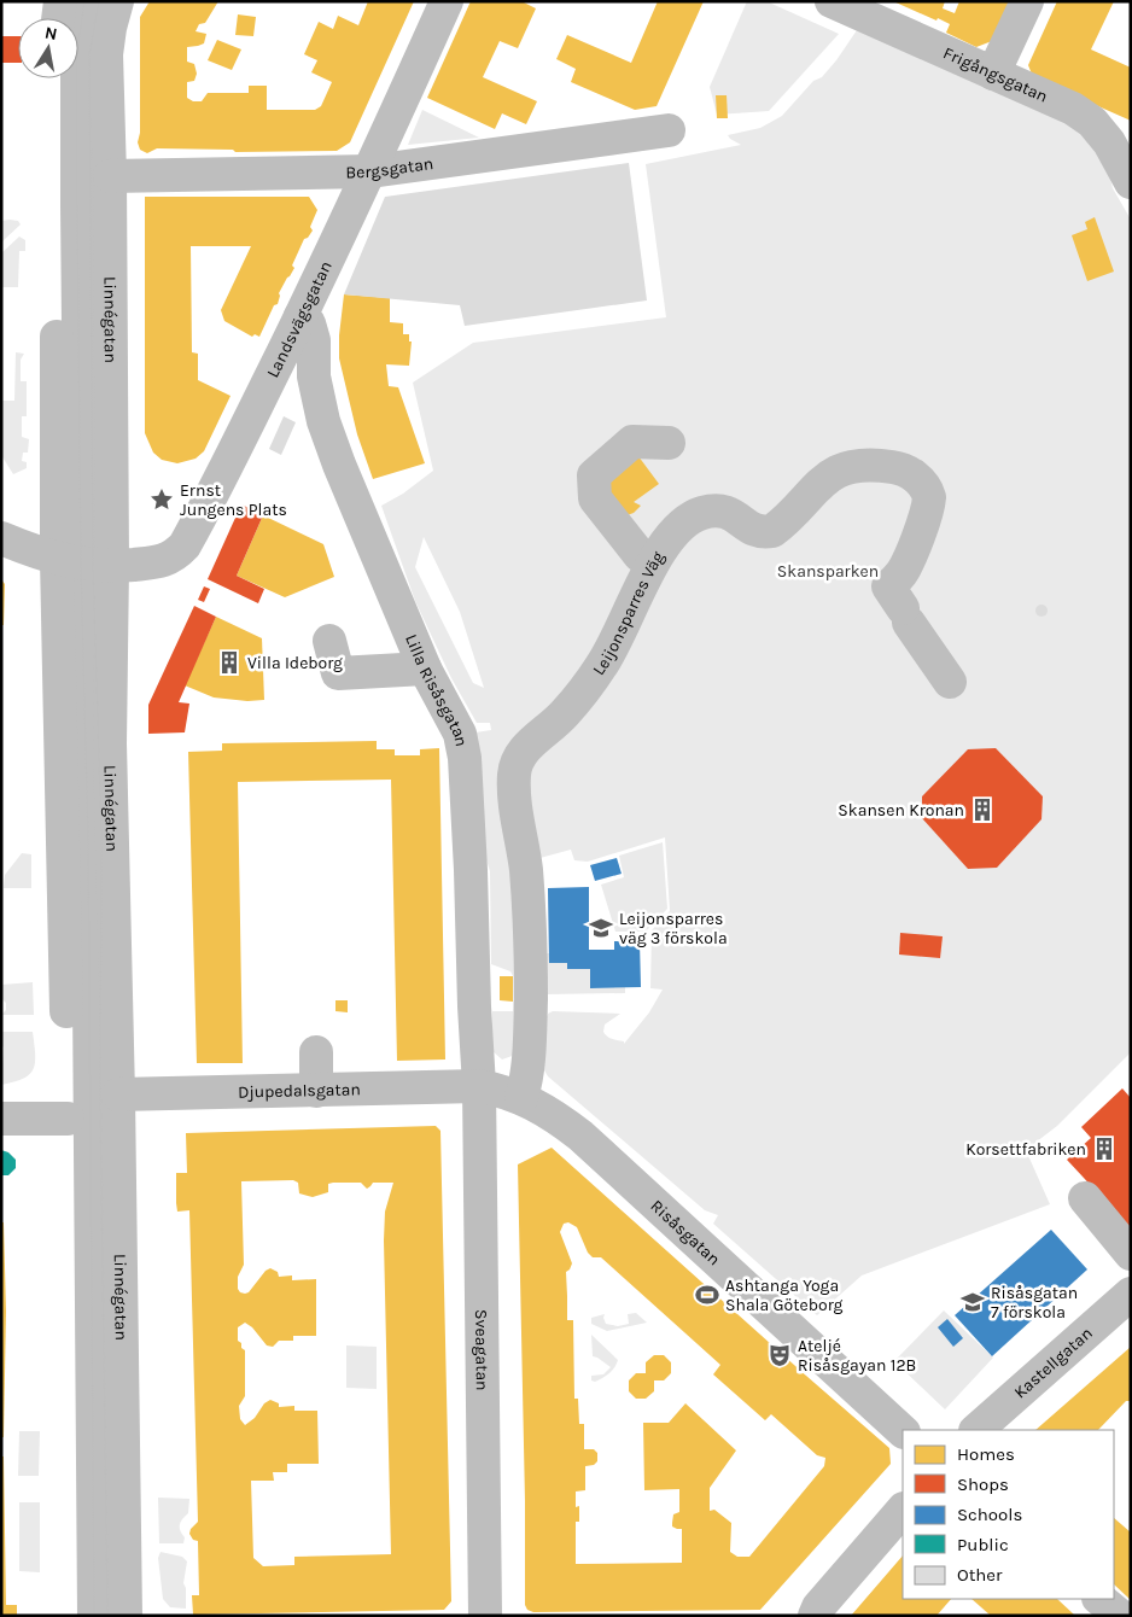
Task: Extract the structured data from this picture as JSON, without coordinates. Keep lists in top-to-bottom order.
{
  "streets": {
    "street": [
      "Frigångsgatan",
      "Bergsgatan",
      "Landsvägsgatan",
      "Linnégatan",
      "Leijonsparres Väg",
      "Lilla Risåsgatan",
      "Djupedalsgatan",
      "Risåsgatan",
      "Sveagatan",
      "Kastellgatan"
    ]
  },
  "crossings": [
    ["Bergsgatan", "Landsvägsgatan"],
    ["Bergsgatan", "Linnégatan"],
    ["Landsvägsgatan", "Linnégatan"],
    ["Landsvägsgatan", "Lilla Risåsgatan"],
    ["Linnégatan", "Djupedalsgatan"],
    ["Leijonsparres Väg", "Risåsgatan"],
    ["Lilla Risåsgatan", "Djupedalsgatan"],
    ["Lilla Risåsgatan", "Risåsgatan"],
    ["Lilla Risåsgatan", "Sveagatan"],
    ["Djupedalsgatan", "Risåsgatan"],
    ["Djupedalsgatan", "Sveagatan"],
    ["Risåsgatan", "Sveagatan"]
  ],
  "parks": ["Skansparken"],
  "places": {
    "place": ["Ernst Jungens Plats"],
    "building": ["Villa Ideborg", "Skansen Kronan", "Korsettfabriken"],
    "school or university": ["Leijonsparres väg 3 förskola", "Risåsgatan 7 förskola"],
    "sports": ["Ashtanga Yoga Shala Göteborg"],
    "theatre": ["Ateljé Risåsgayan 12B"]
  },
  "legend": [
    "Homes",
    "Shops",
    "Schools",
    "Public",
    "Other"
  ],
  "north": "top"
}
